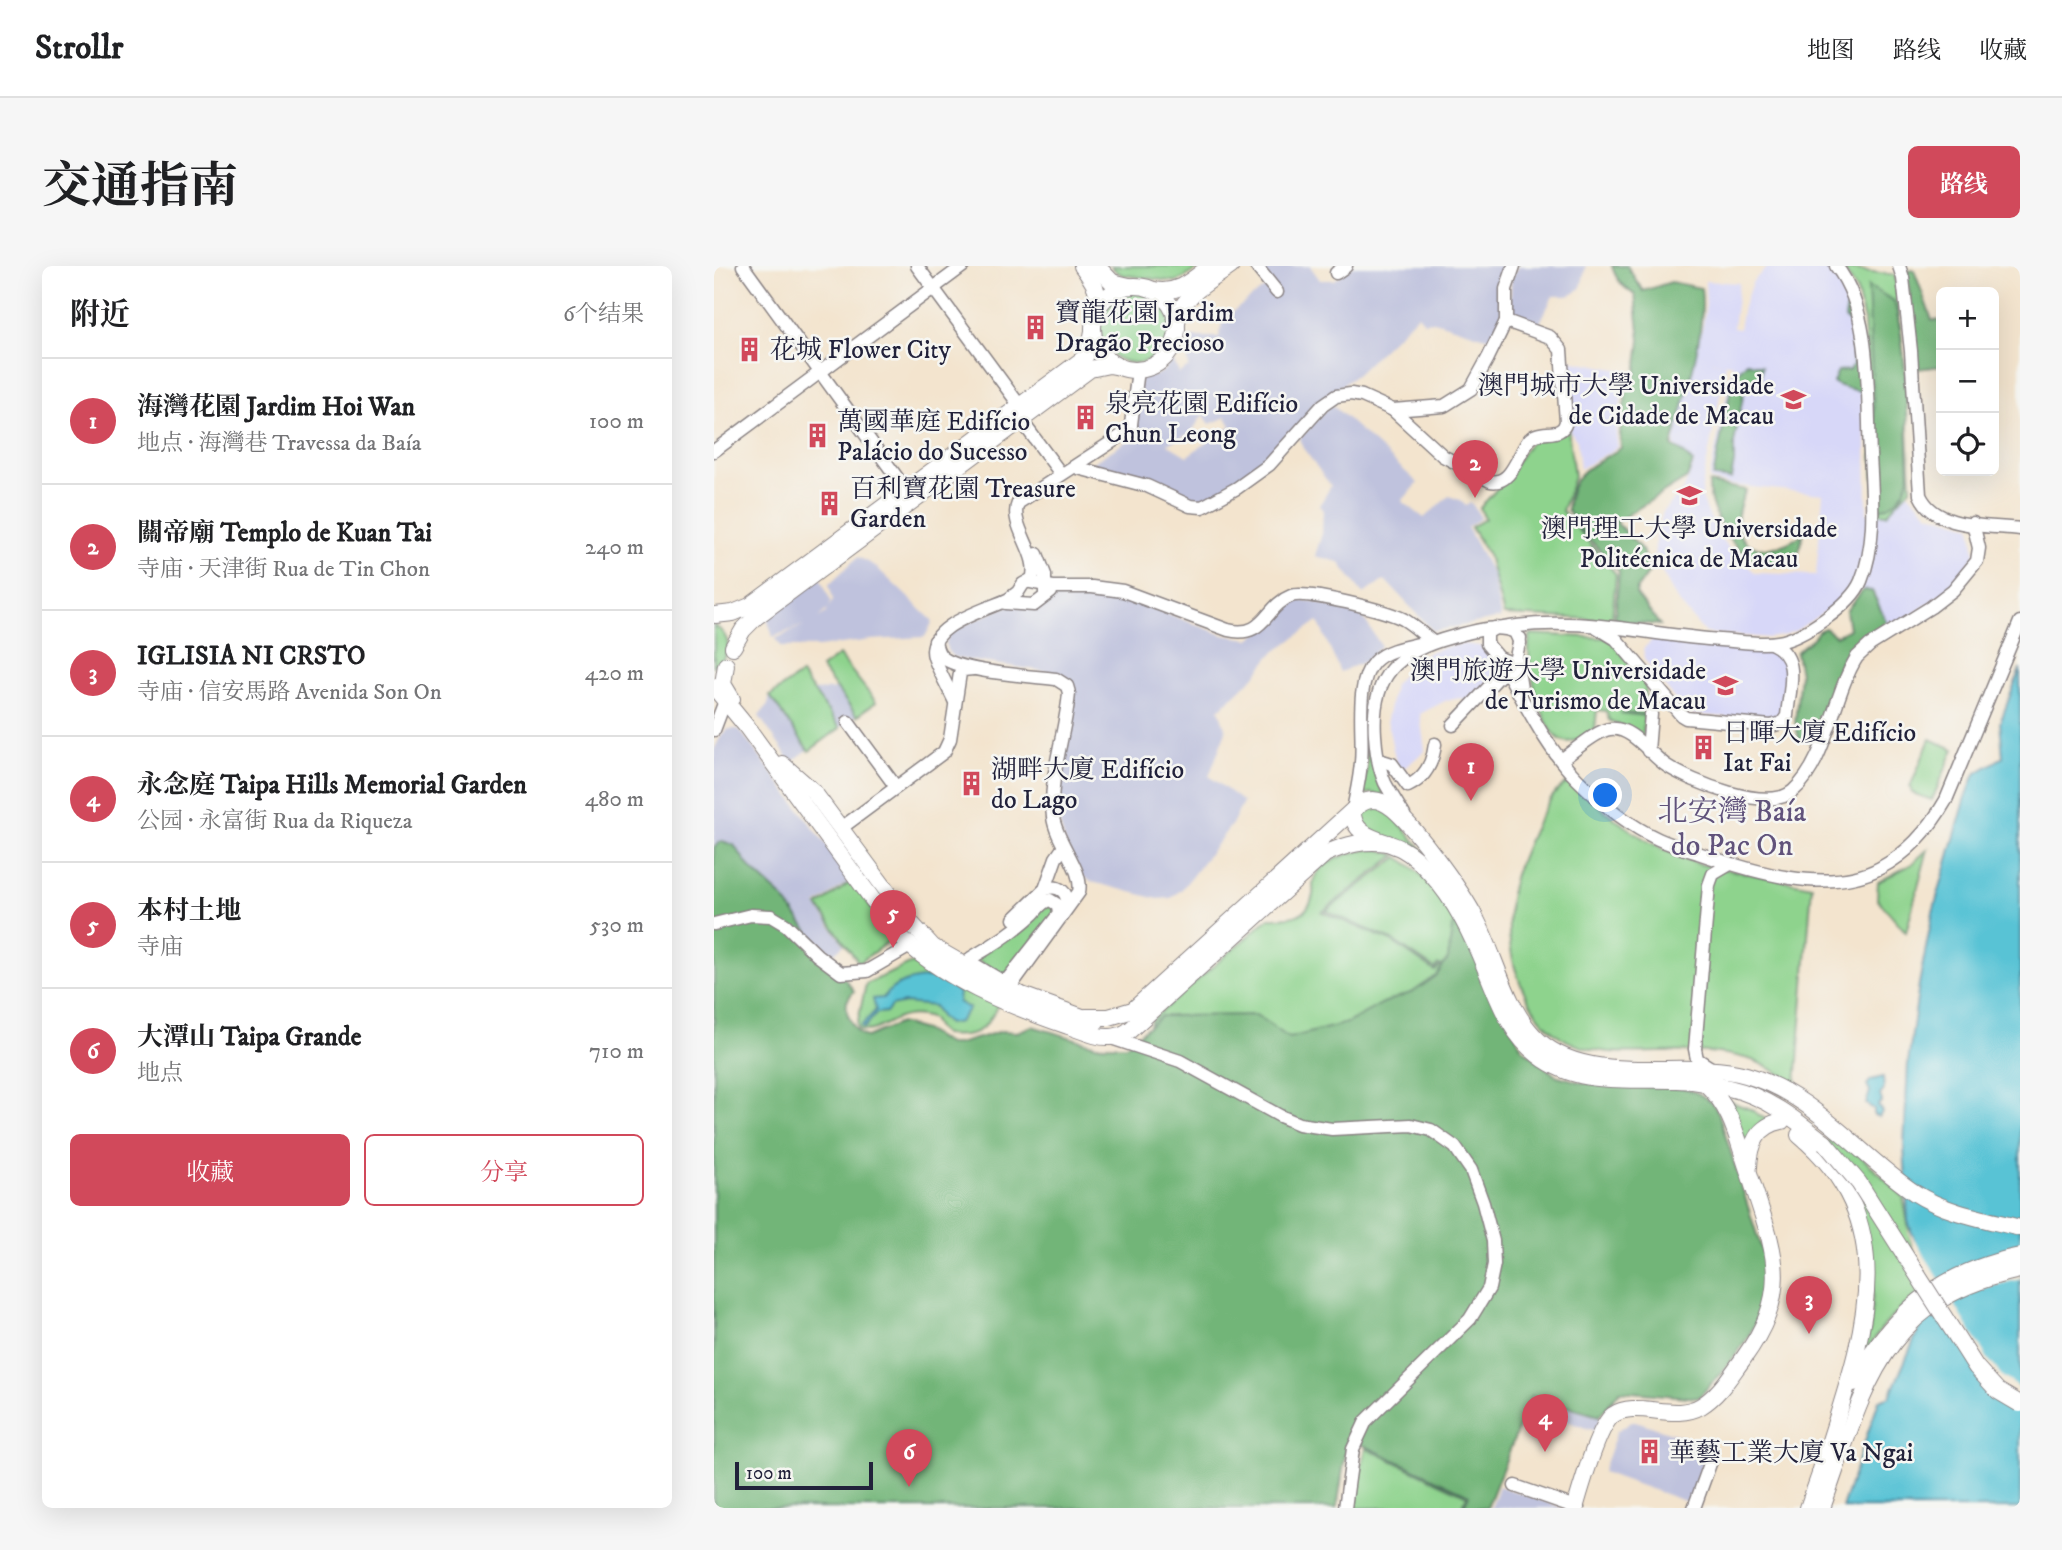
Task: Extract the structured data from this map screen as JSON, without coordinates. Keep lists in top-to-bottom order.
{
  "districts": ["北安灣 Baía do Pac On"],
  "places": {
    "building": [
      "寶龍花園 Jardim Dragão Precioso",
      "花城 Flower City",
      "泉亮花園 Edifício Chun Leong",
      "萬國華庭 Edifício Palácio do Sucesso",
      "百利寶花園 Treasure Garden",
      "日暉大廈 Edifício Iat Fai",
      "湖畔大廈 Edifício do Lago",
      "華藝工業大廈 Va Ngai"
    ],
    "school or university": ["澳門城市大學 Universidade de Cidade de Macau", "澳門理工大學 Universidade Politécnica de Macau", "澳門旅遊大學 Universidade de Turismo de Macau"]
  },
  "scale_bar": "100 m",
  "page": {
    "header": "Strollr",
    "nav": ["地图", "路线", "收藏"],
    "title": "交通指南",
    "buttons": [
      "路线",
      ["收藏", "分享"]
    ],
    "heading": ["附近", "6个结果"],
    "map_buttons": ["+", "−"],
    "list": [
      {
        "mark": "1",
        "name": "海灣花園 Jardim Hoi Wan",
        "note": "地点 · 海灣巷 Travessa da Baía",
        "value": "100 m"
      },
      {
        "mark": "2",
        "name": "關帝廟 Templo de Kuan Tai",
        "note": "寺庙 · 天津街 Rua de Tin Chon",
        "value": "240 m"
      },
      {
        "mark": "3",
        "name": "IGLISIA NI CRSTO",
        "note": "寺庙 · 信安馬路 Avenida Son On",
        "value": "420 m"
      },
      {
        "mark": "4",
        "name": "永念庭 Taipa Hills Memorial Garden",
        "note": "公园 · 永富街 Rua da Riqueza",
        "value": "480 m"
      },
      {
        "mark": "5",
        "name": "本村土地",
        "note": "寺庙",
        "value": "530 m"
      },
      {
        "mark": "6",
        "name": "大潭山 Taipa Grande",
        "note": "地点",
        "value": "710 m"
      }
    ],
    "pins": [
      "2",
      "1",
      "5",
      "3",
      "4",
      "6"
    ],
    "scale": "100 m"
  }
}
